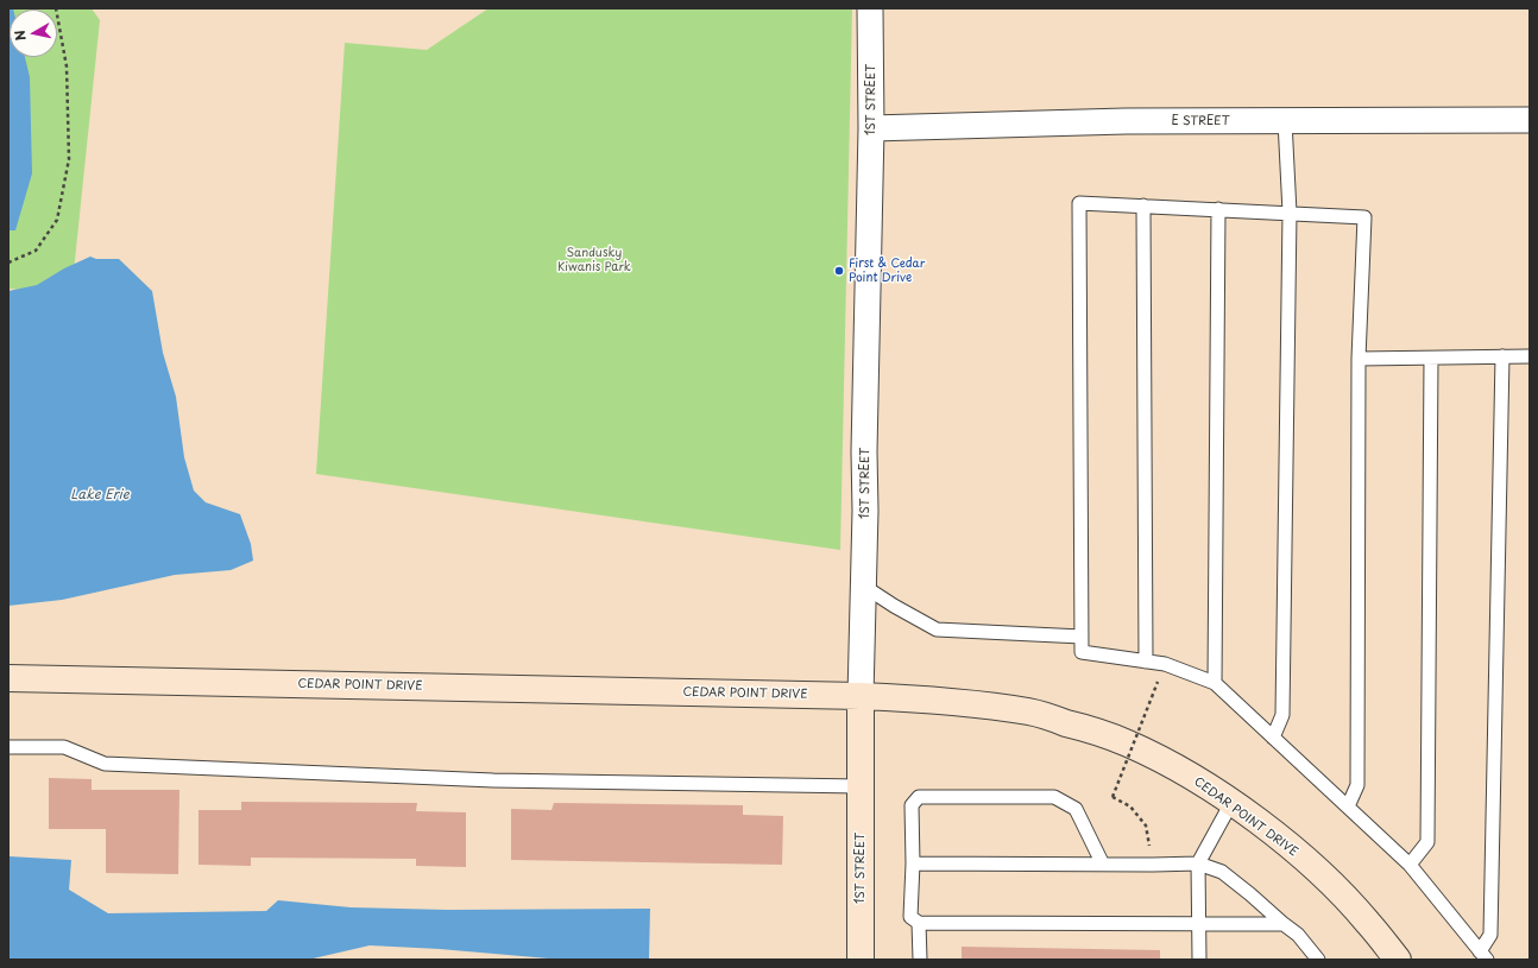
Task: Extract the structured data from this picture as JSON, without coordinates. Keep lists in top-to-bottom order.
{
  "streets": {
    "main road": ["1ST STREET", "CEDAR POINT DRIVE"],
    "street": ["E STREET"]
  },
  "crossings": [
    ["1ST STREET", "E STREET"],
    ["1ST STREET", "CEDAR POINT DRIVE"]
  ],
  "water": ["Lake Erie"],
  "parks": ["Sandusky Kiwanis Park"],
  "places": ["First & Cedar Point Drive"],
  "north": "left"
}
